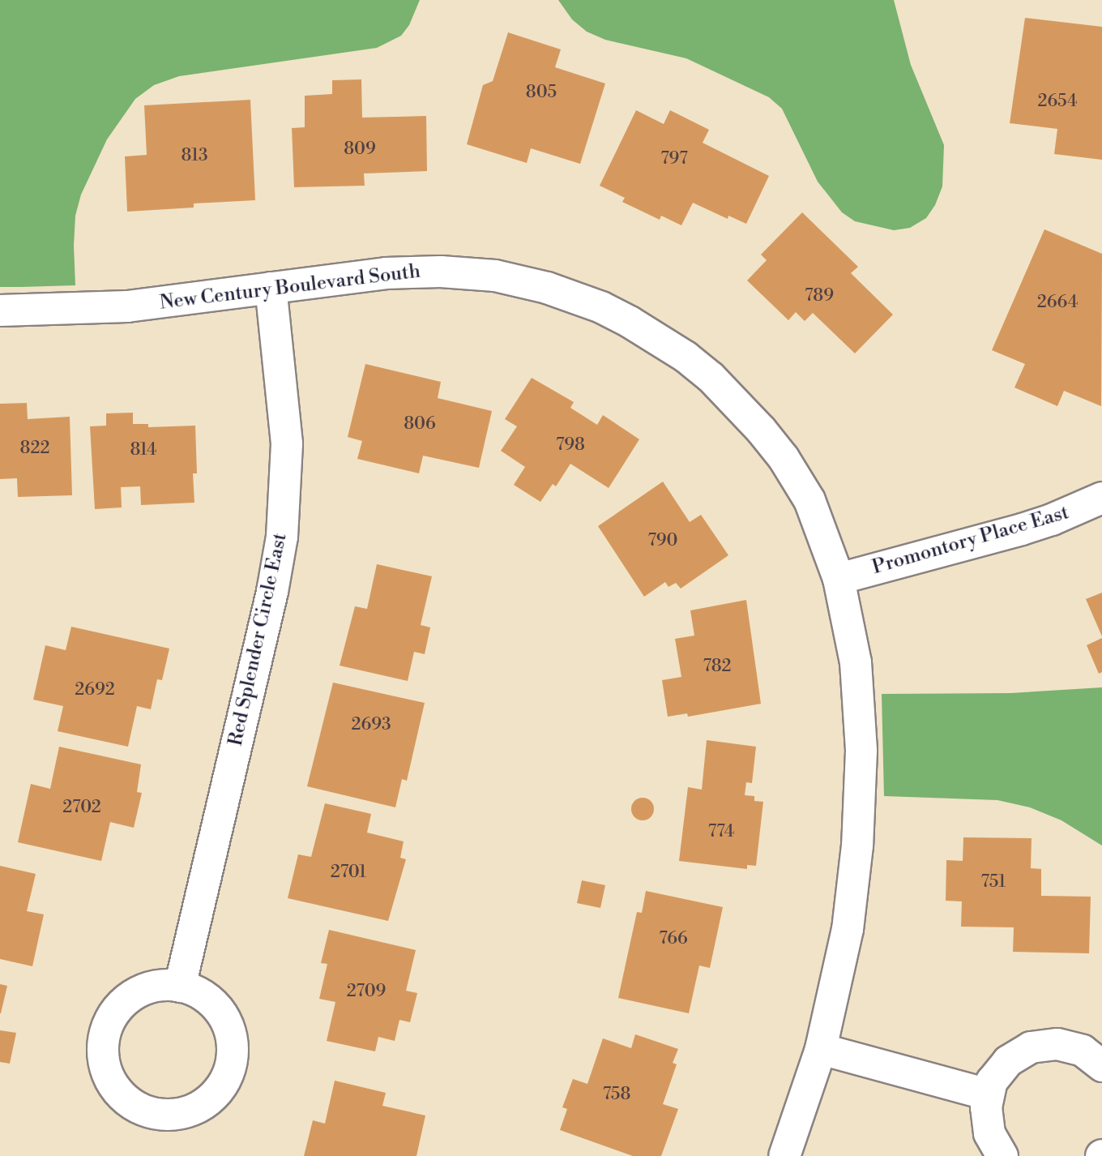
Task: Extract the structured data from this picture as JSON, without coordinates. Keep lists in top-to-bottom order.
{
  "streets": {
    "street": ["New Century Boulevard South", "Promontory Place East", "Red Splender Circle East"]
  },
  "crossings": [
    ["New Century Boulevard South", "Promontory Place East"],
    ["New Century Boulevard South", "Red Splender Circle East"]
  ],
  "house_numbers": [
    "805",
    "2654",
    "809",
    "813",
    "797",
    "789",
    "2664",
    "806",
    "798",
    "822",
    "814",
    "790",
    "782",
    "2692",
    "2693",
    "2702",
    "774",
    "2701",
    "751",
    "766",
    "2709",
    "758"
  ]
}
